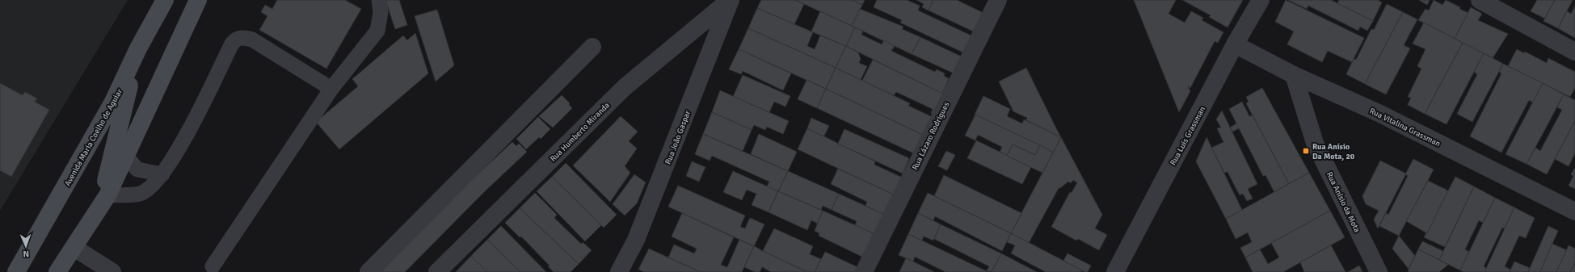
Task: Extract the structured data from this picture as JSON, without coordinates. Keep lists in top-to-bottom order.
{
  "streets": {
    "main road": ["Avenida Maria Coelho de Aguiar"],
    "street": [
      "Rua Vitalina Grassman",
      "Rua Humberto Miranda",
      "Rua Lázaro Rodrigues",
      "Rua Luís Grassman",
      "Rua João Gaspar",
      "Rua Anísio da Mota"
    ]
  },
  "crossings": [
    ["Rua Vitalina Grassman", "Rua Luís Grassman"],
    ["Rua Vitalina Grassman", "Rua Anísio da Mota"],
    ["Rua Humberto Miranda", "Rua João Gaspar"]
  ],
  "places": {
    "transit": ["Rua Anísio Da Mota, 20"]
  },
  "north": "bottom"
}
